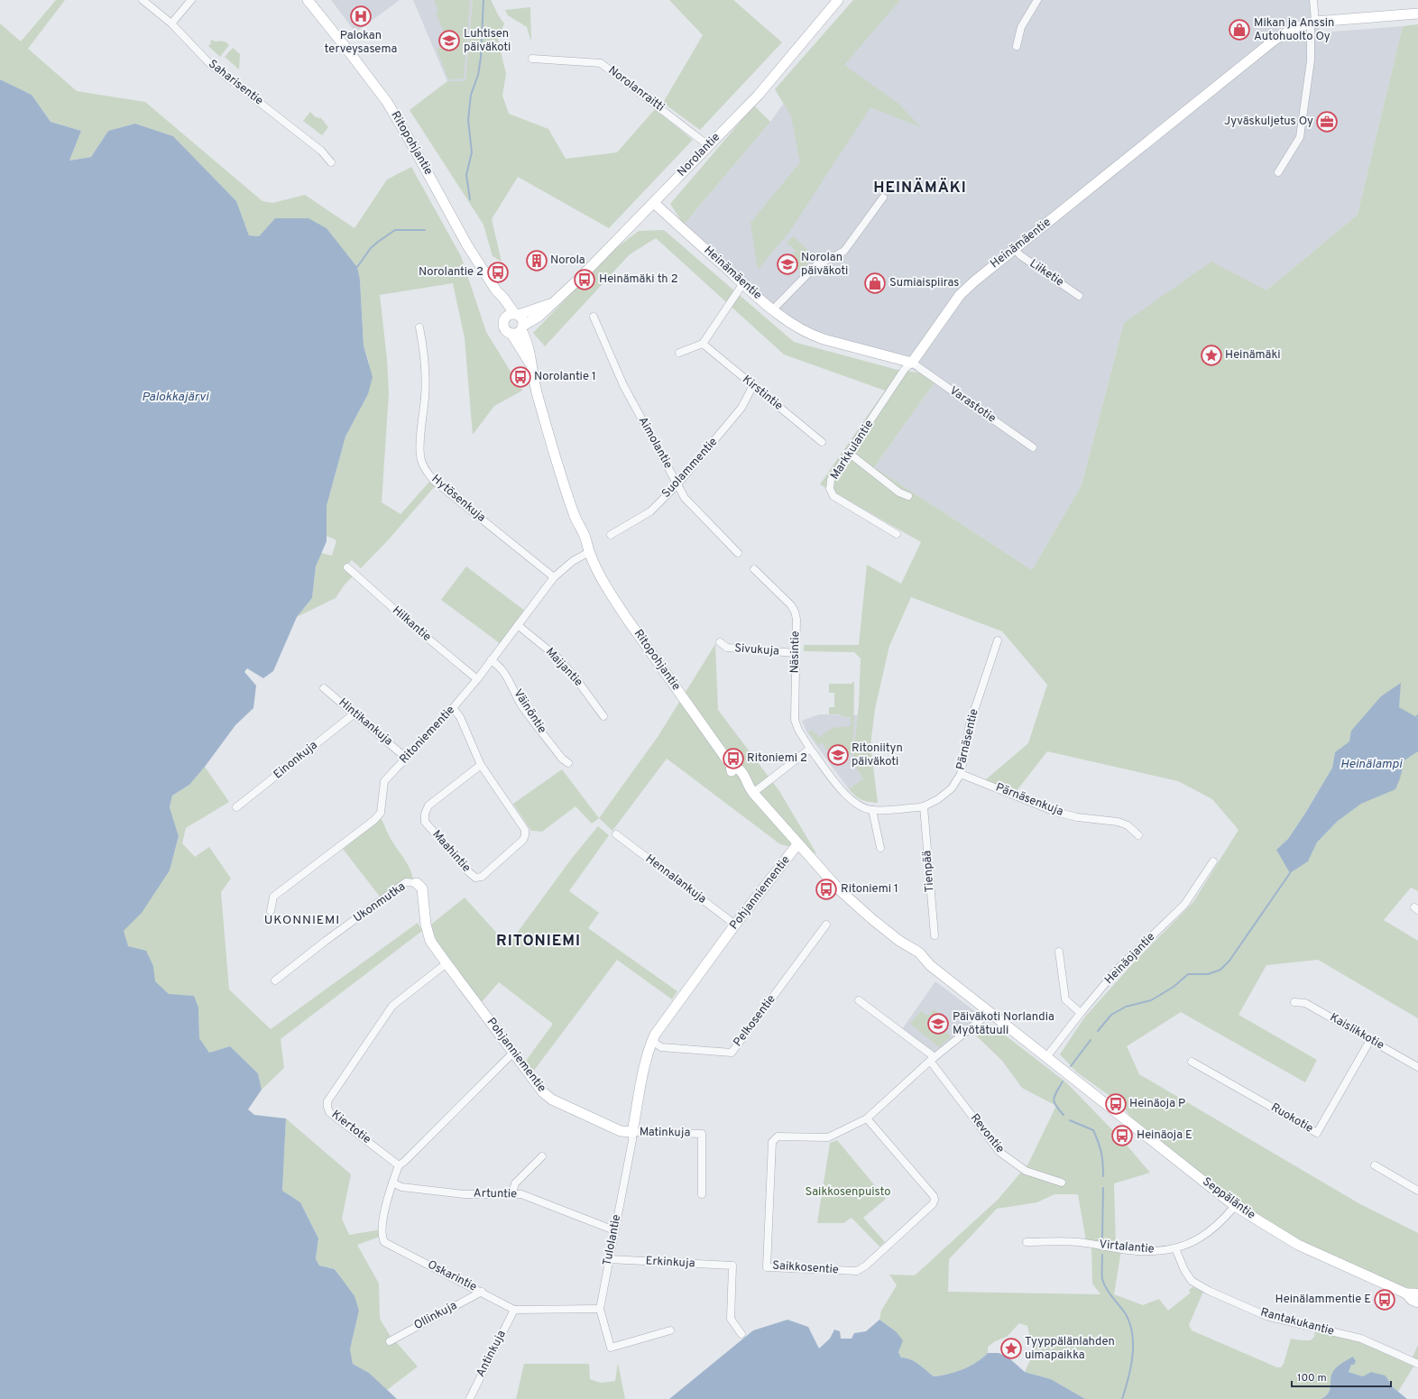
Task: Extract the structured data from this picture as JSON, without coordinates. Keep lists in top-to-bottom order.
{
  "streets": {
    "street": [
      "Saharisentie",
      "Norolanraitti",
      "Ritopohjantie",
      "Norolantie",
      "Heinämäentie",
      "Liiketie",
      "Kirstintie",
      "Varastotie",
      "Aimolantie",
      "Markkulantie",
      "Suolammentie",
      "Hytösenkuja",
      "Hilkantie",
      "Sivukuja",
      "Näsintie",
      "Maijantie",
      "Väinöntie",
      "Hintikankuja",
      "Ritoniementie",
      "Pärnäsentie",
      "Einonkuja",
      "Pärnäsenkuja",
      "Maahintie",
      "Tienpää",
      "Hennalankuja",
      "Pohjanniementie",
      "Ukonmutka",
      "Heinäojantie",
      "Pelkosentie",
      "Kaislikkotie",
      "Ruokotie",
      "Kiertotie",
      "Matinkuja",
      "Revontie",
      "Artuntie",
      "Seppäläntie",
      "Tulolantie",
      "Virtalantie",
      "Erkinkuja",
      "Saikkosentie",
      "Oskarintie",
      "Ollinkuja",
      "Rantakukantie",
      "Antinkuja"
    ]
  },
  "crossings": [
    ["Norolanraitti", "Norolantie"],
    ["Ritopohjantie", "Norolantie"],
    ["Ritopohjantie", "Ritoniementie"],
    ["Ritopohjantie", "Pohjanniementie"],
    ["Ritopohjantie", "Heinäojantie"],
    ["Ritopohjantie", "Seppäläntie"],
    ["Ritopohjantie", "Saikkosentie"],
    ["Norolantie", "Heinämäentie"],
    ["Heinämäentie", "Liiketie"],
    ["Heinämäentie", "Varastotie"],
    ["Heinämäentie", "Markkulantie"],
    ["Kirstintie", "Suolammentie"],
    ["Varastotie", "Markkulantie"],
    ["Aimolantie", "Suolammentie"],
    ["Hytösenkuja", "Ritoniementie"],
    ["Hilkantie", "Ritoniementie"],
    ["Sivukuja", "Näsintie"],
    ["Näsintie", "Pärnäsentie"],
    ["Maijantie", "Ritoniementie"],
    ["Väinöntie", "Ritoniementie"],
    ["Hintikankuja", "Ritoniementie"],
    ["Hintikankuja", "Einonkuja"],
    ["Ritoniementie", "Maahintie"],
    ["Pärnäsentie", "Pärnäsenkuja"],
    ["Pärnäsentie", "Tienpää"],
    ["Hennalankuja", "Pohjanniementie"],
    ["Pohjanniementie", "Ukonmutka"],
    ["Pohjanniementie", "Pelkosentie"],
    ["Pohjanniementie", "Kiertotie"],
    ["Pohjanniementie", "Matinkuja"],
    ["Pohjanniementie", "Tulolantie"],
    ["Kaislikkotie", "Ruokotie"],
    ["Kiertotie", "Oskarintie"],
    ["Matinkuja", "Tulolantie"],
    ["Revontie", "Saikkosentie"],
    ["Artuntie", "Tulolantie"],
    ["Artuntie", "Oskarintie"],
    ["Seppäläntie", "Virtalantie"],
    ["Tulolantie", "Erkinkuja"],
    ["Tulolantie", "Oskarintie"],
    ["Virtalantie", "Rantakukantie"],
    ["Oskarintie", "Ollinkuja"],
    ["Oskarintie", "Antinkuja"]
  ],
  "districts": ["HEINÄMÄKI", "UKONNIEMI", "RITONIEMI"],
  "water": ["Palokkajärvi", "Heinälampi"],
  "parks": ["Saikkosenpuisto"],
  "places": {
    "hospital": ["Palokan terveysasema"],
    "shop": ["Mikan ja Anssin Autohuolto Oy", "Sumiaispiiras"],
    "school or university": [
      "Luhtisen päiväkoti",
      "Norolan päiväkoti",
      "Ritoniityn päiväkoti",
      "Päiväkoti Norlandia Myötätuuli"
    ],
    "office": ["Jyväskuljetus Oy"],
    "building": ["Norola"],
    "bus stop": [
      "Norolantie 2",
      "Heinämäki th 2",
      "Norolantie 1",
      "Ritoniemi 2",
      "Ritoniemi 1",
      "Heinäoja P",
      "Heinäoja E",
      "Heinälammentie E"
    ],
    "place": ["Heinämäki", "Tyyppälänlahden uimapaikka"]
  },
  "scale_bar": "100 m"
}
